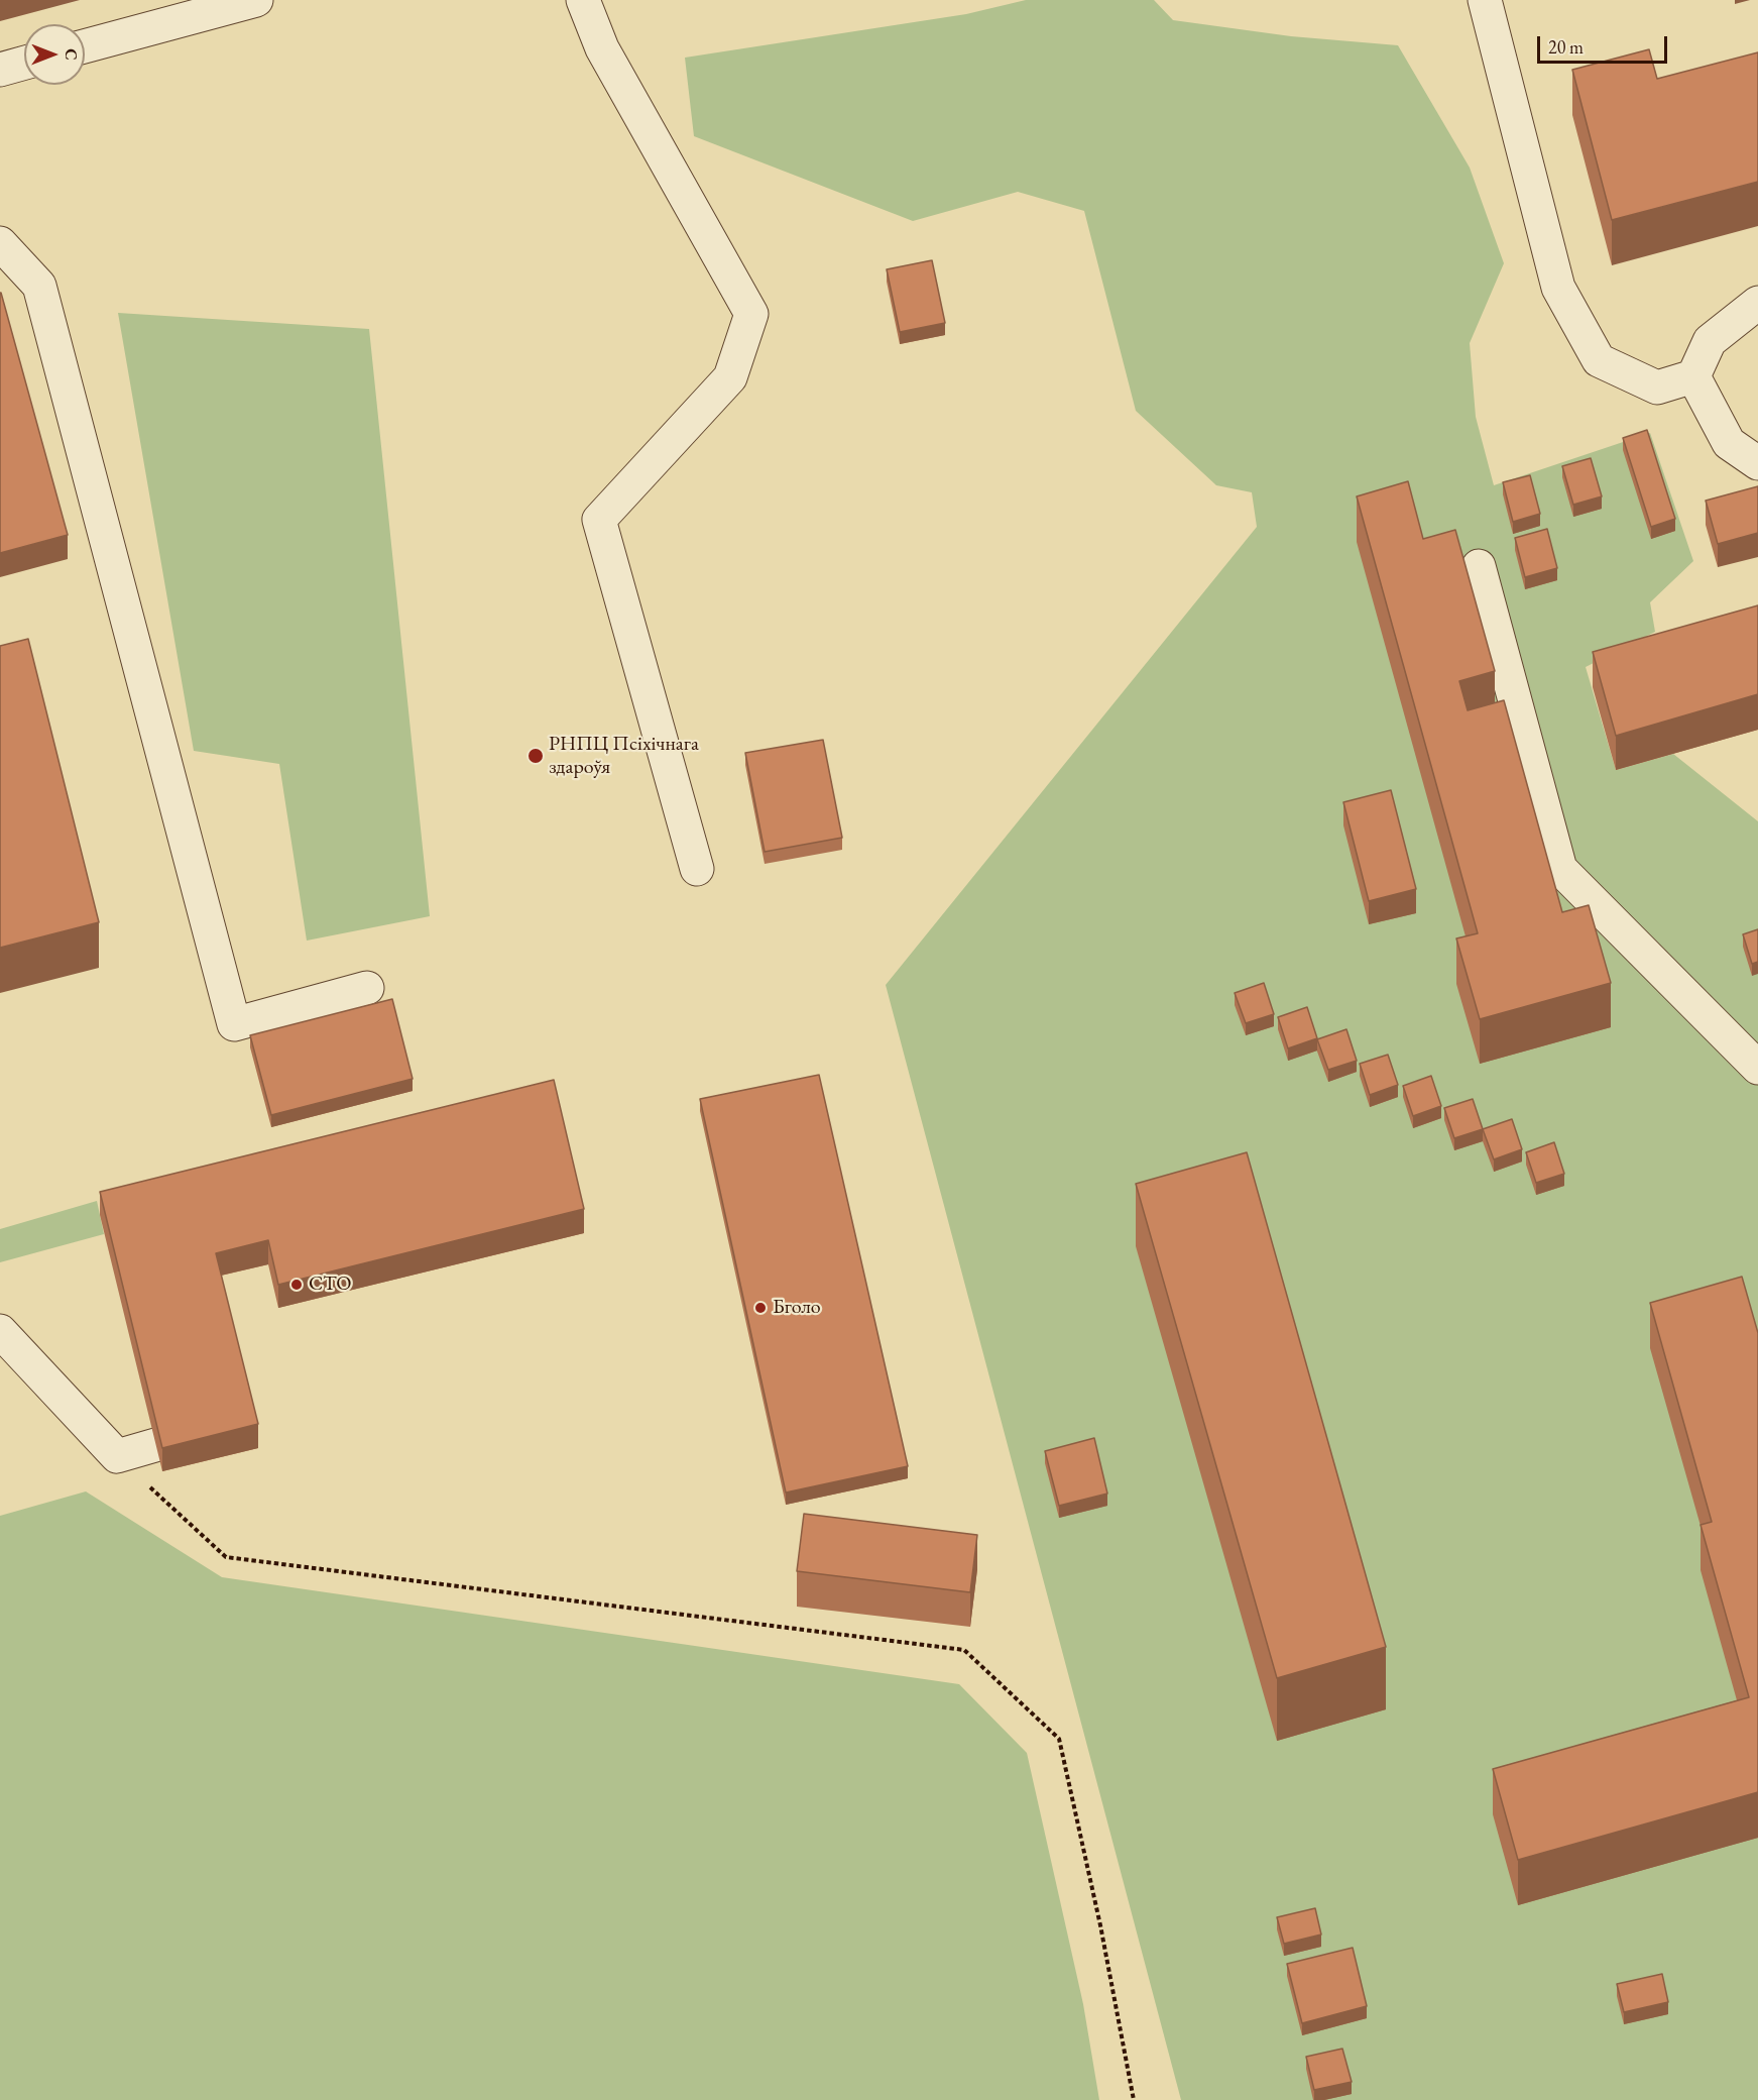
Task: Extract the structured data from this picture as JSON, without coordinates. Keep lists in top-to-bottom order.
{
  "places": ["РНПЦ Псіхічнага здароўя", "СТО", "Бголо"],
  "scale_bar": "20 m",
  "north": "right"
}
